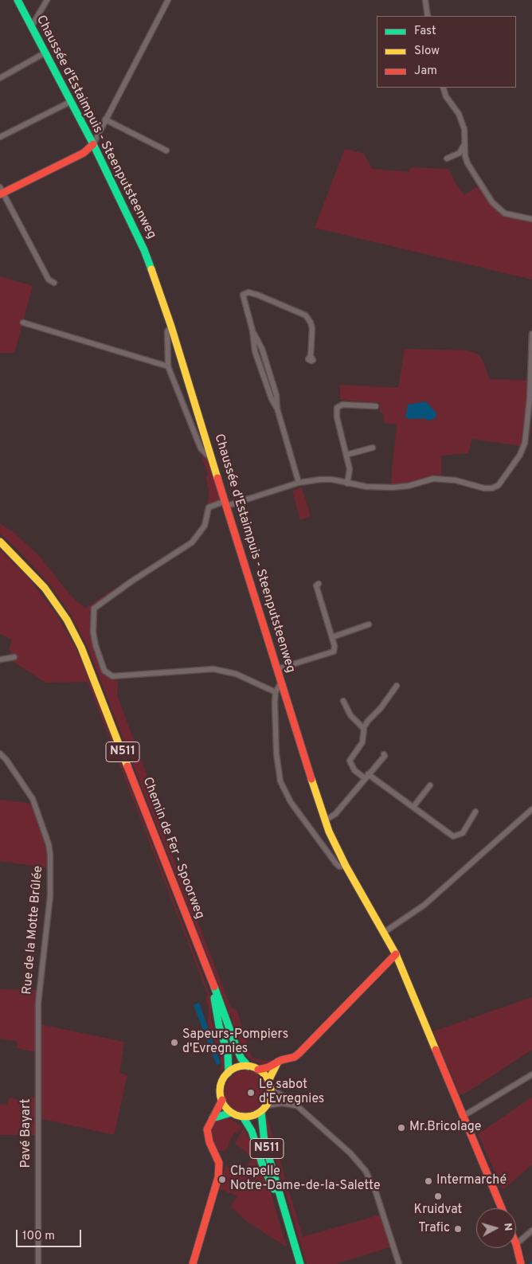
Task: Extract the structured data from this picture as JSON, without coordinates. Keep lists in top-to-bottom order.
{
  "streets": {
    "main road": ["Chaussée d'Estaimpuis - Steenputsteenweg", "N511", "Chemin de Fer - Spoorweg"],
    "street": ["Rue de la Motte Brûlée", "Pavé Bayart"]
  },
  "crossings": [
    ["N511", "Chemin de Fer - Spoorweg"],
    ["Rue de la Motte Brûlée", "Pavé Bayart"]
  ],
  "places": [
    "Sapeurs-Pompiers d'Evregnies",
    "Le sabot d'Evregnies",
    "Mr.Bricolage",
    "Chapelle Notre-Dame-de-la-Salette",
    "Intermarché",
    "Kruidvat",
    "Trafic"
  ],
  "legend": ["Fast", "Slow", "Jam"],
  "scale_bar": "100 m",
  "north": "right"
}
